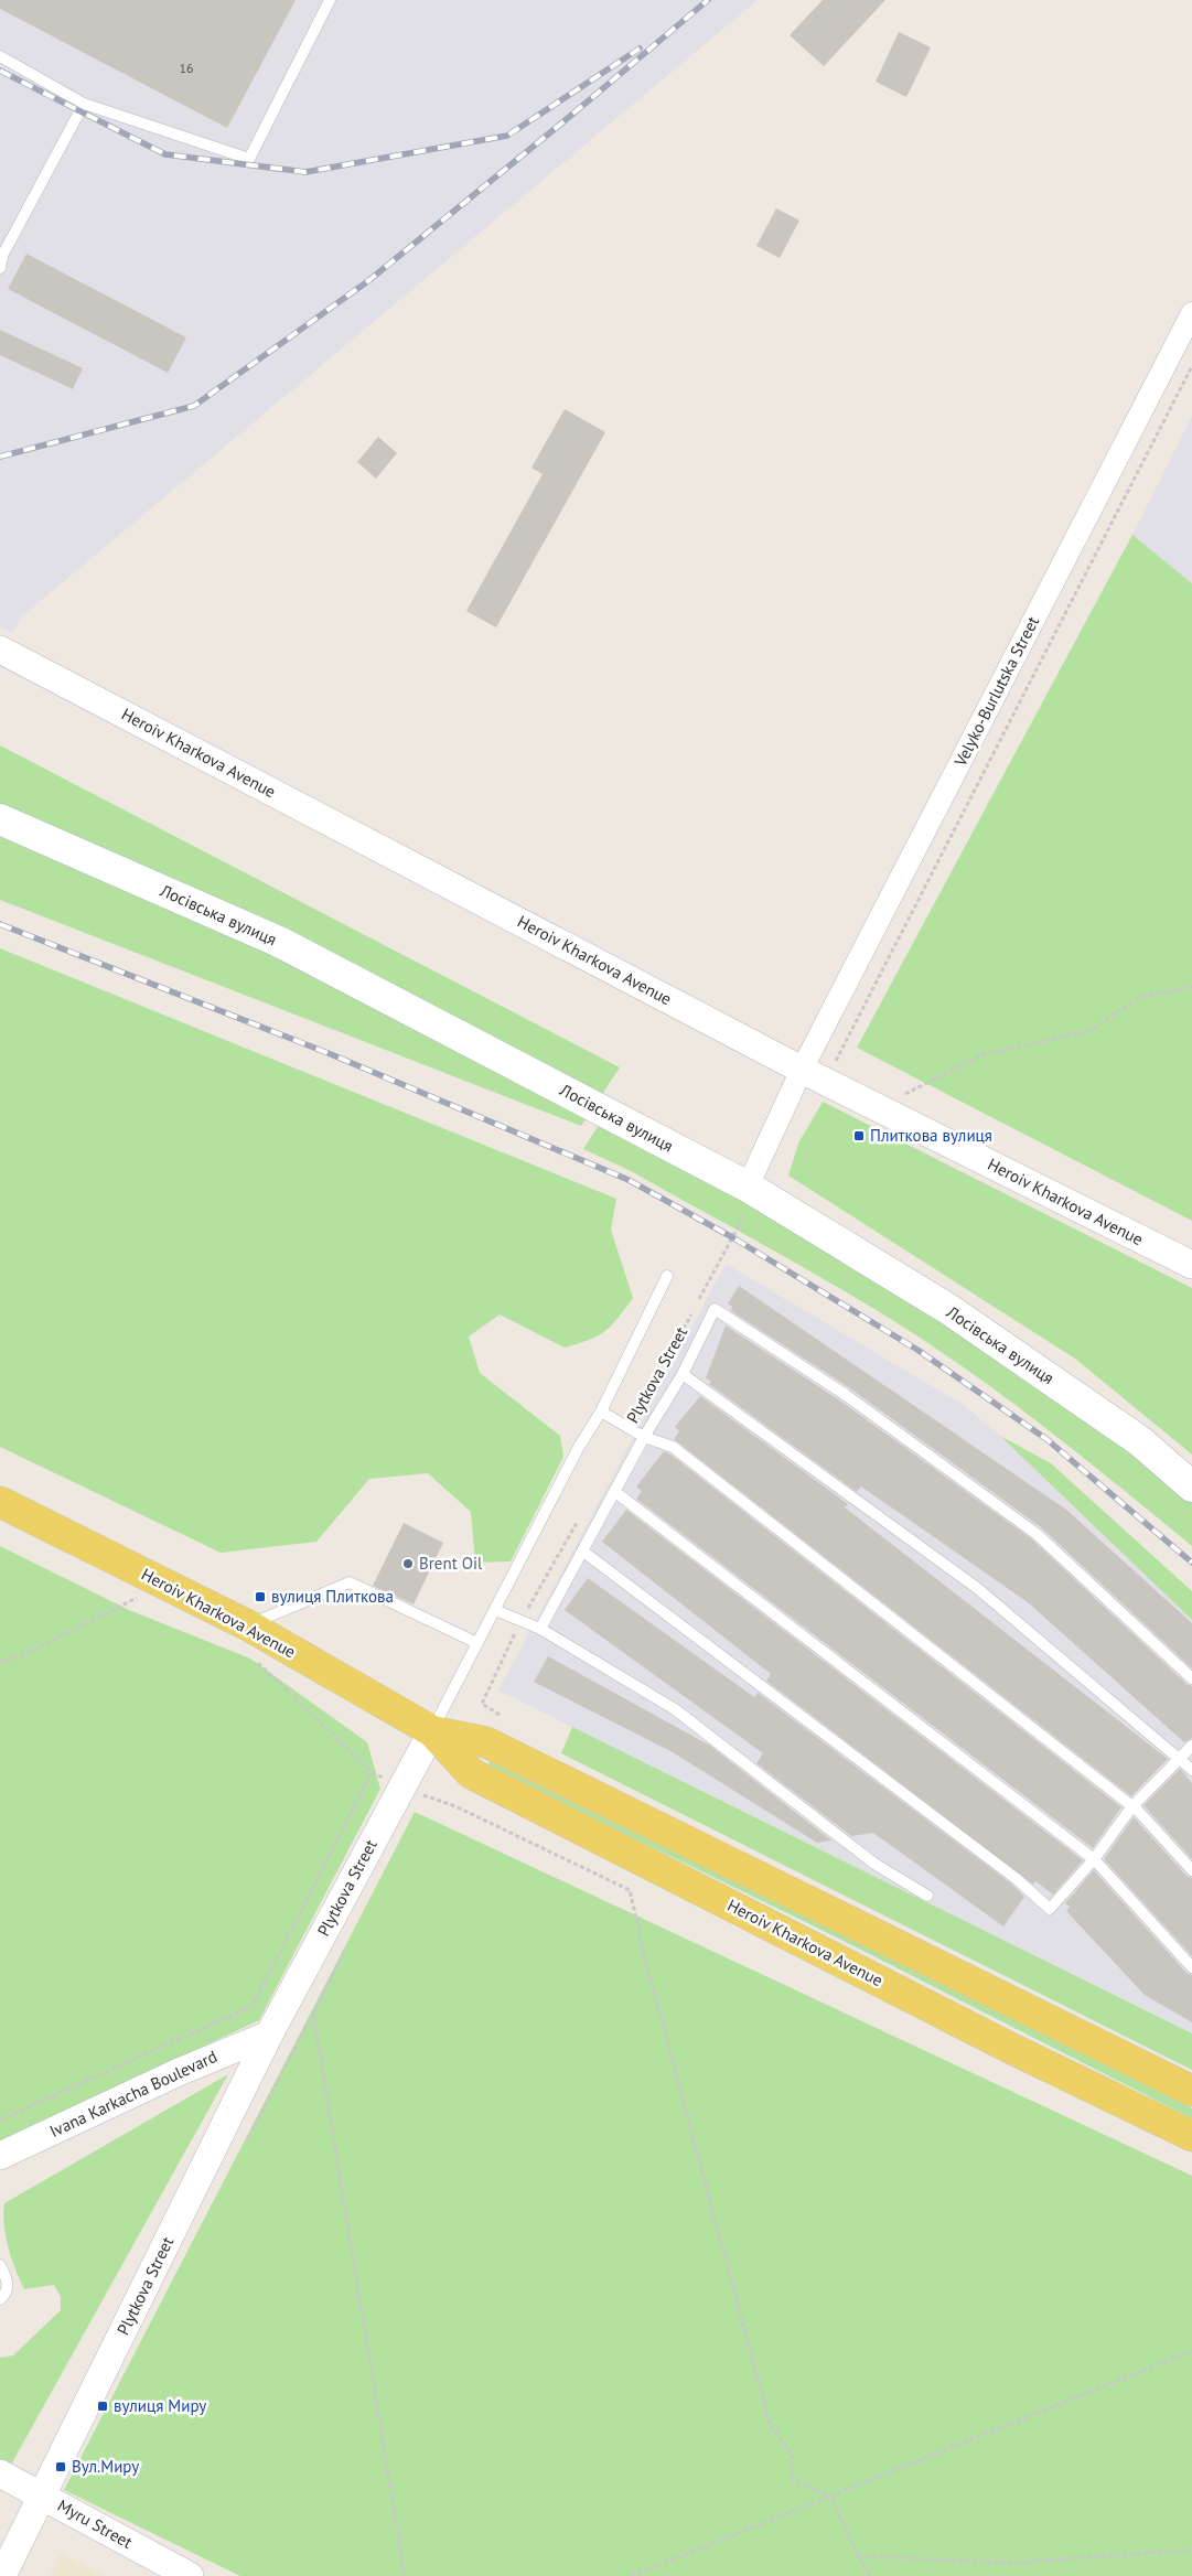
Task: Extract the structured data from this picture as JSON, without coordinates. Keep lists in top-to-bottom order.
{
  "streets": {
    "main road": ["Heroiv Kharkova Avenue", "Лосівська вулиця"],
    "street": [
      "Velyko-Burlutska Street",
      "Plytkova Street",
      "Ivana Karkacha Boulevard",
      "Myru Street"
    ]
  },
  "crossings": [
    ["Velyko-Burlutska Street", "Heroiv Kharkova Avenue"],
    ["Heroiv Kharkova Avenue", "Plytkova Street"],
    ["Plytkova Street", "Ivana Karkacha Boulevard"],
    ["Plytkova Street", "Myru Street"]
  ],
  "places": {
    "transit": [
      "Плиткова вулиця",
      "вулиця Плиткова",
      "вулиця Миру",
      "Вул.Миру"
    ],
    "other": ["Brent Oil"]
  },
  "house_numbers": ["16"]
}
